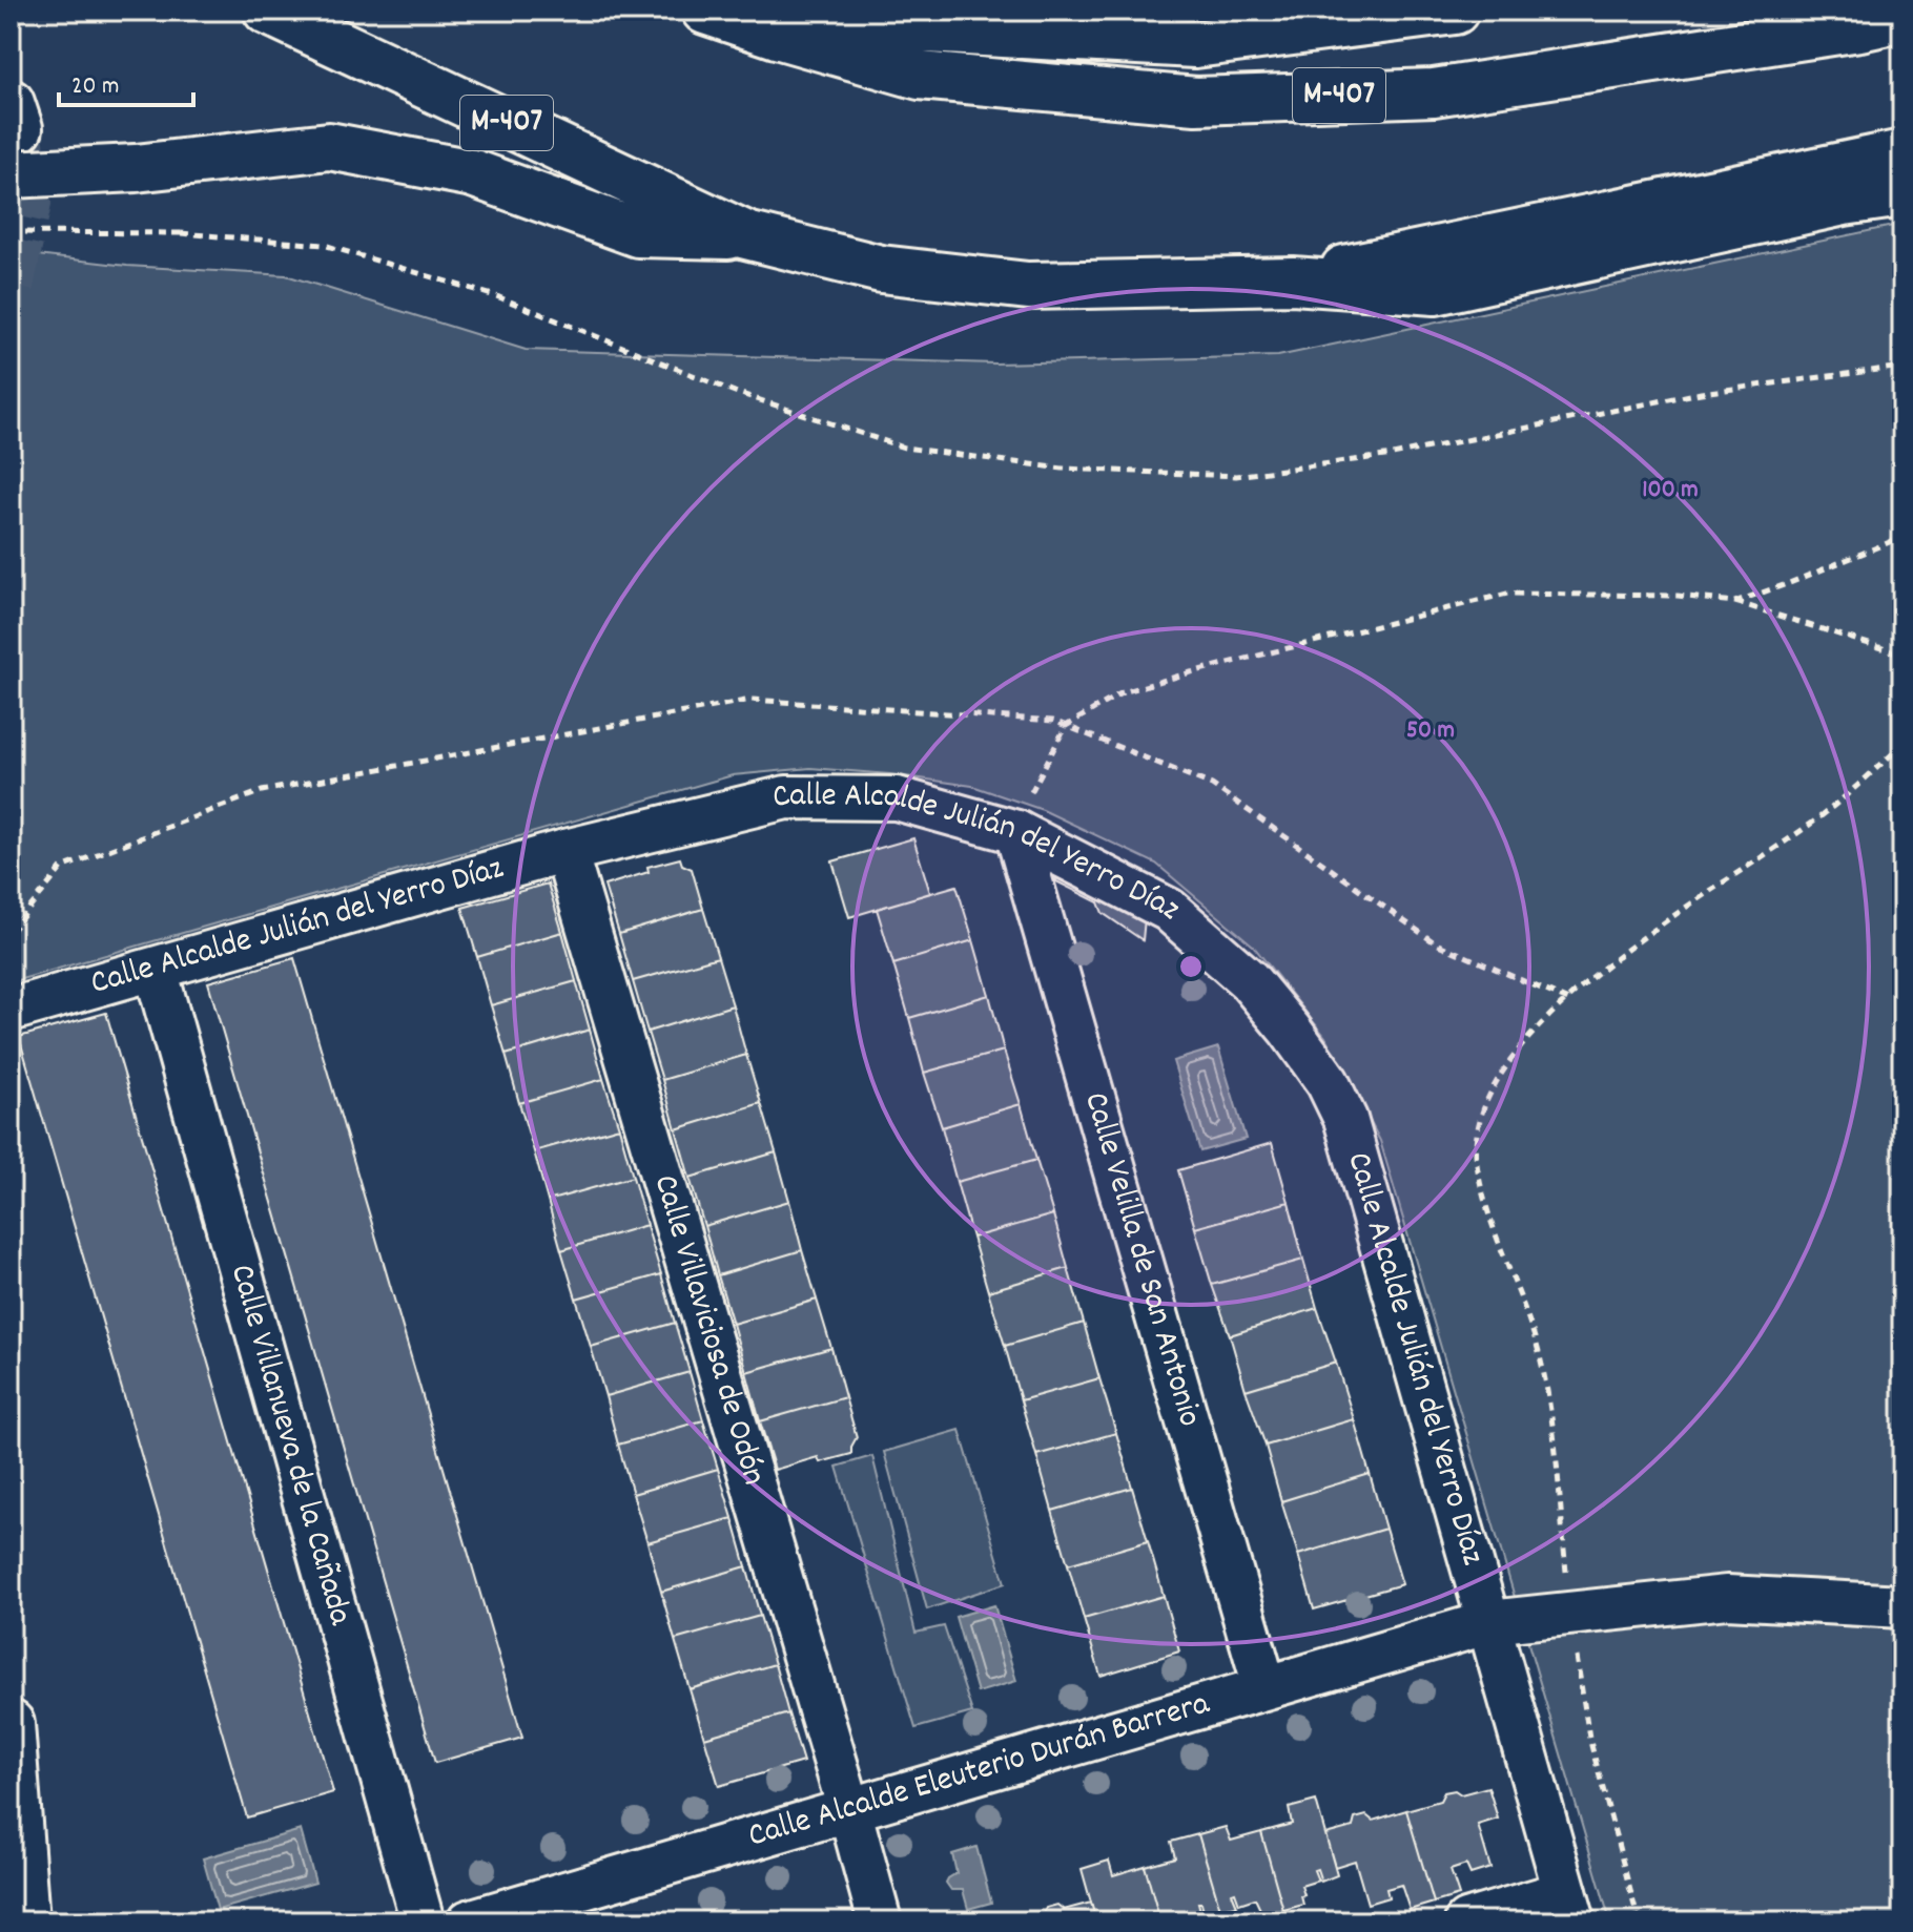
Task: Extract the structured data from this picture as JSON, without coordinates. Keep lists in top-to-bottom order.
{
  "streets": {
    "main road": ["M-407"],
    "street": [
      "Calle Alcalde Julián del Yerro Díaz",
      "Calle Velilla de San Antonio",
      "Calle Villaviciosa de Odón",
      "Calle Villanueva de la Cañada",
      "Calle Alcalde Eleuterio Durán Barrera"
    ]
  },
  "crossings": [
    ["Calle Alcalde Julián del Yerro Díaz", "Calle Velilla de San Antonio"],
    ["Calle Alcalde Julián del Yerro Díaz", "Calle Villaviciosa de Odón"],
    ["Calle Alcalde Julián del Yerro Díaz", "Calle Villanueva de la Cañada"],
    ["Calle Alcalde Julián del Yerro Díaz", "Calle Alcalde Eleuterio Durán Barrera"],
    ["Calle Velilla de San Antonio", "Calle Alcalde Eleuterio Durán Barrera"],
    ["Calle Villaviciosa de Odón", "Calle Alcalde Eleuterio Durán Barrera"]
  ],
  "scale_bar": "20 m",
  "rings": ["100 m", "50 m"]
}
